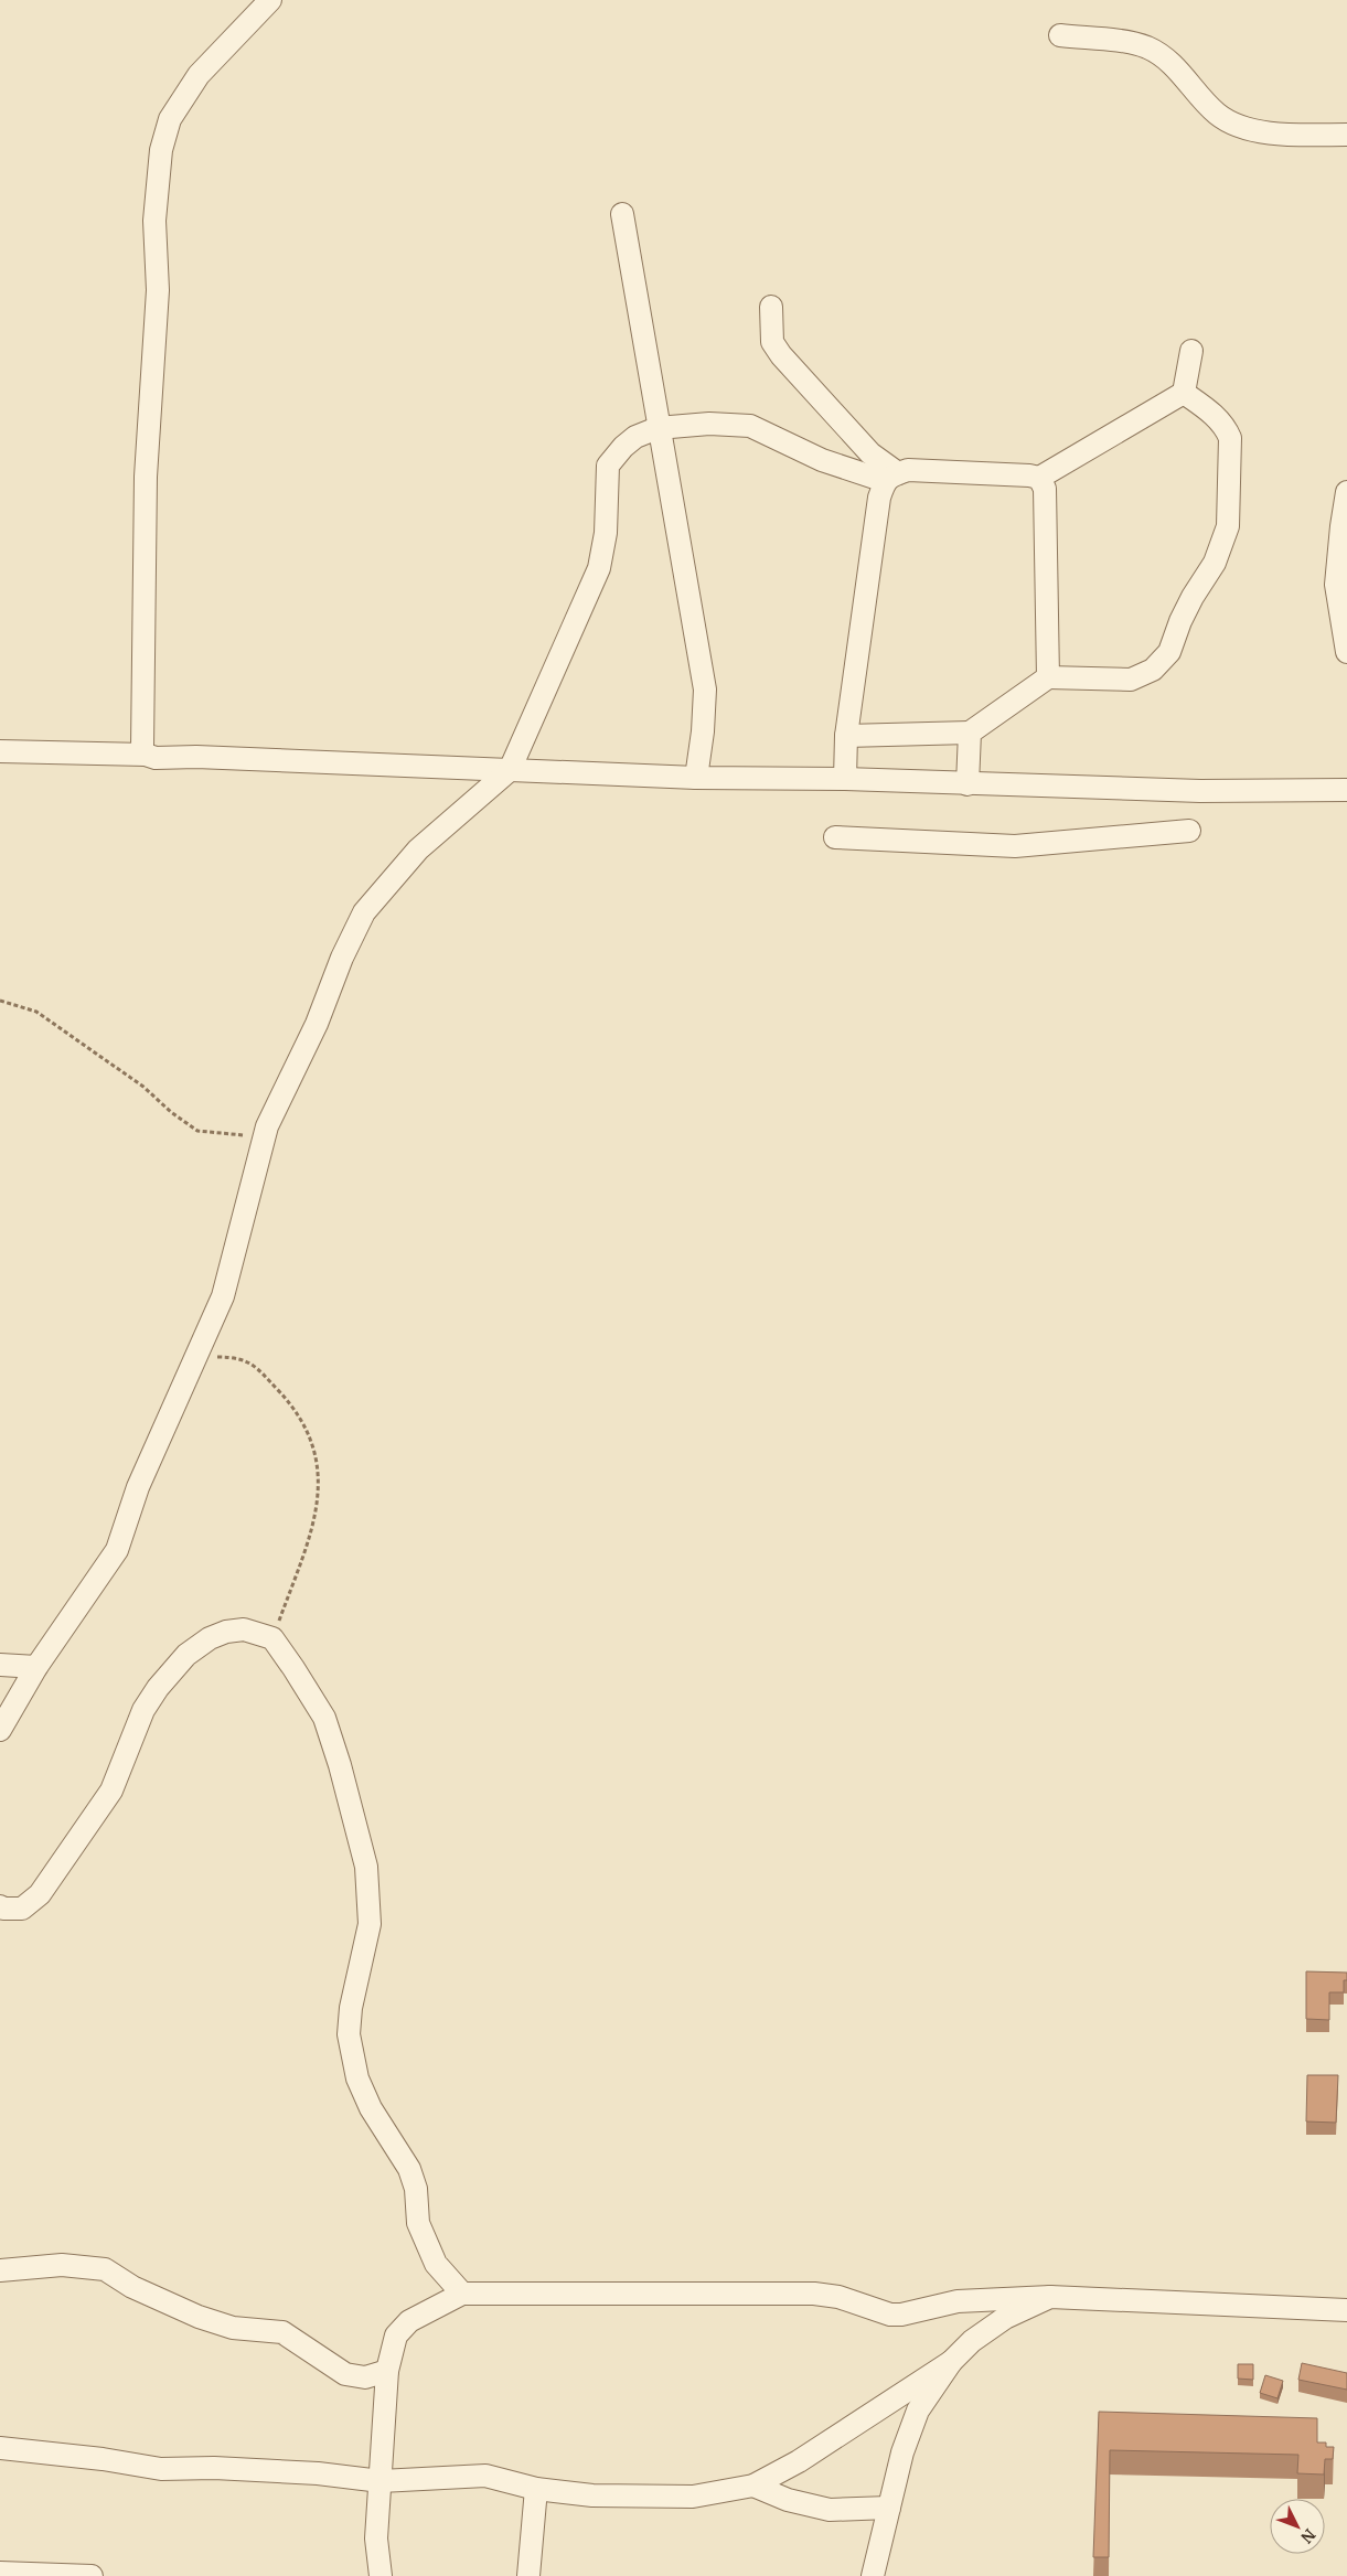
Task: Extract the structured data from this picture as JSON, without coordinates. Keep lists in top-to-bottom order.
{
  "north": "bottom right"
}
